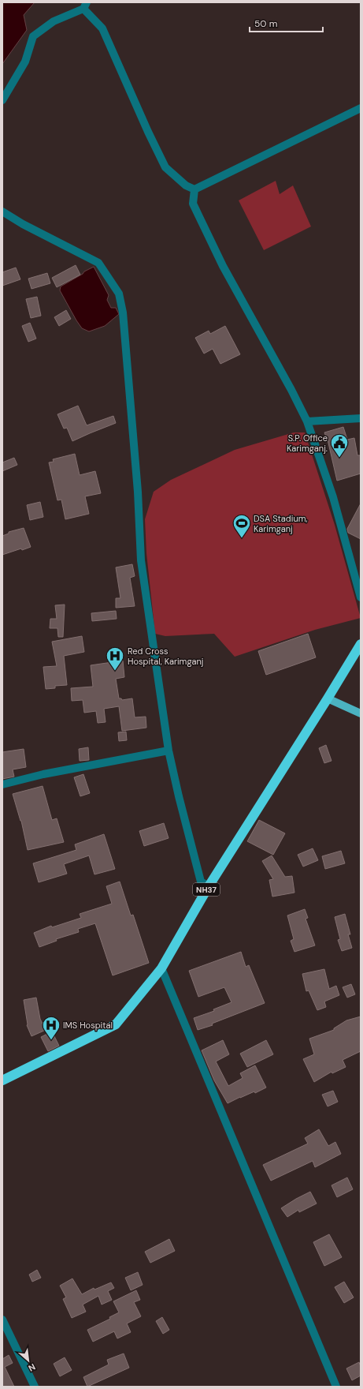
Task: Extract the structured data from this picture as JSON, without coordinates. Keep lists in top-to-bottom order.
{
  "streets": {
    "highway": ["NH37"]
  },
  "places": {
    "public building": ["S.P. Office Karimganj."],
    "sports": ["DSA Stadium, Karimganj"],
    "hospital": ["Red Cross Hospital, Karimganj", "IMS Hospital"]
  },
  "scale_bar": "50 m",
  "north": "bottom right"
}
